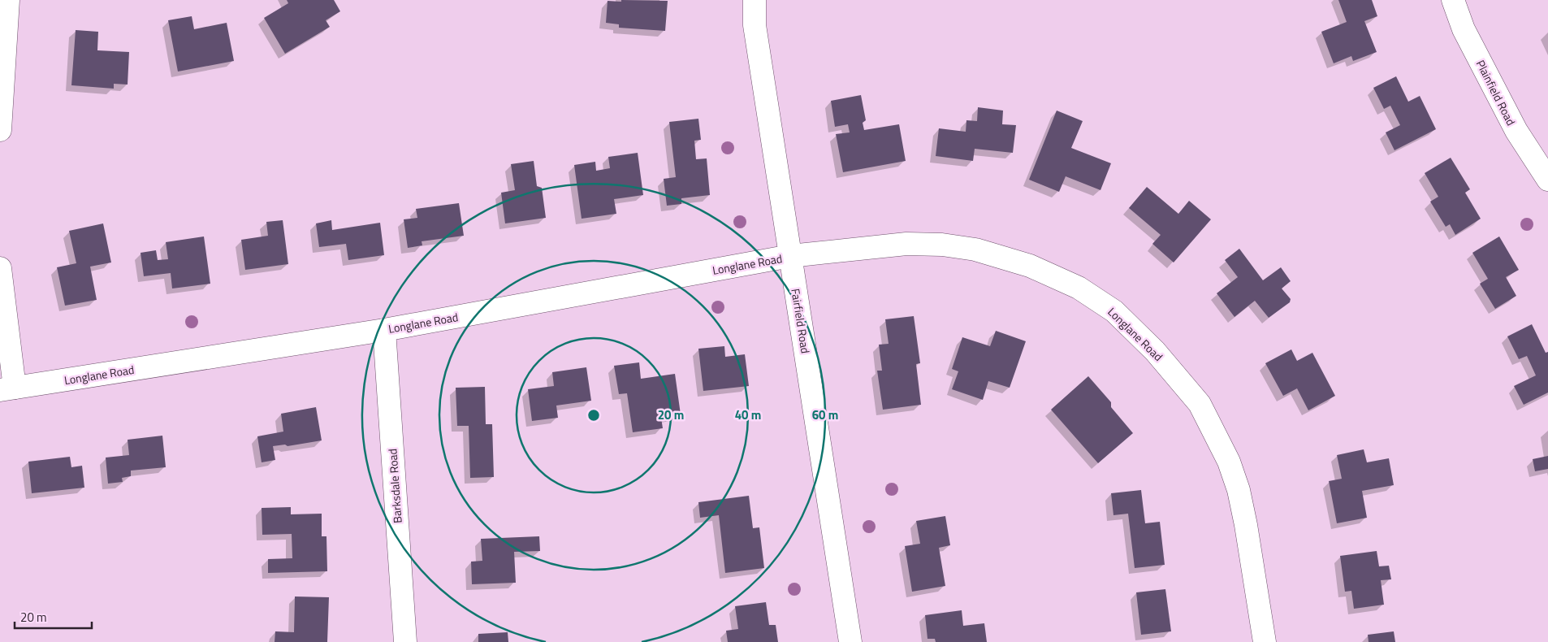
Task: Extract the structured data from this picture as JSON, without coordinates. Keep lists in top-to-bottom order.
{
  "streets": {
    "street": [
      "Plainfield Road",
      "Longlane Road",
      "Fairfield Road",
      "Barksdale Road"
    ]
  },
  "crossings": [
    ["Longlane Road", "Fairfield Road"],
    ["Longlane Road", "Barksdale Road"]
  ],
  "scale_bar": "20 m",
  "rings": ["20 m", "40 m", "60 m"]
}
